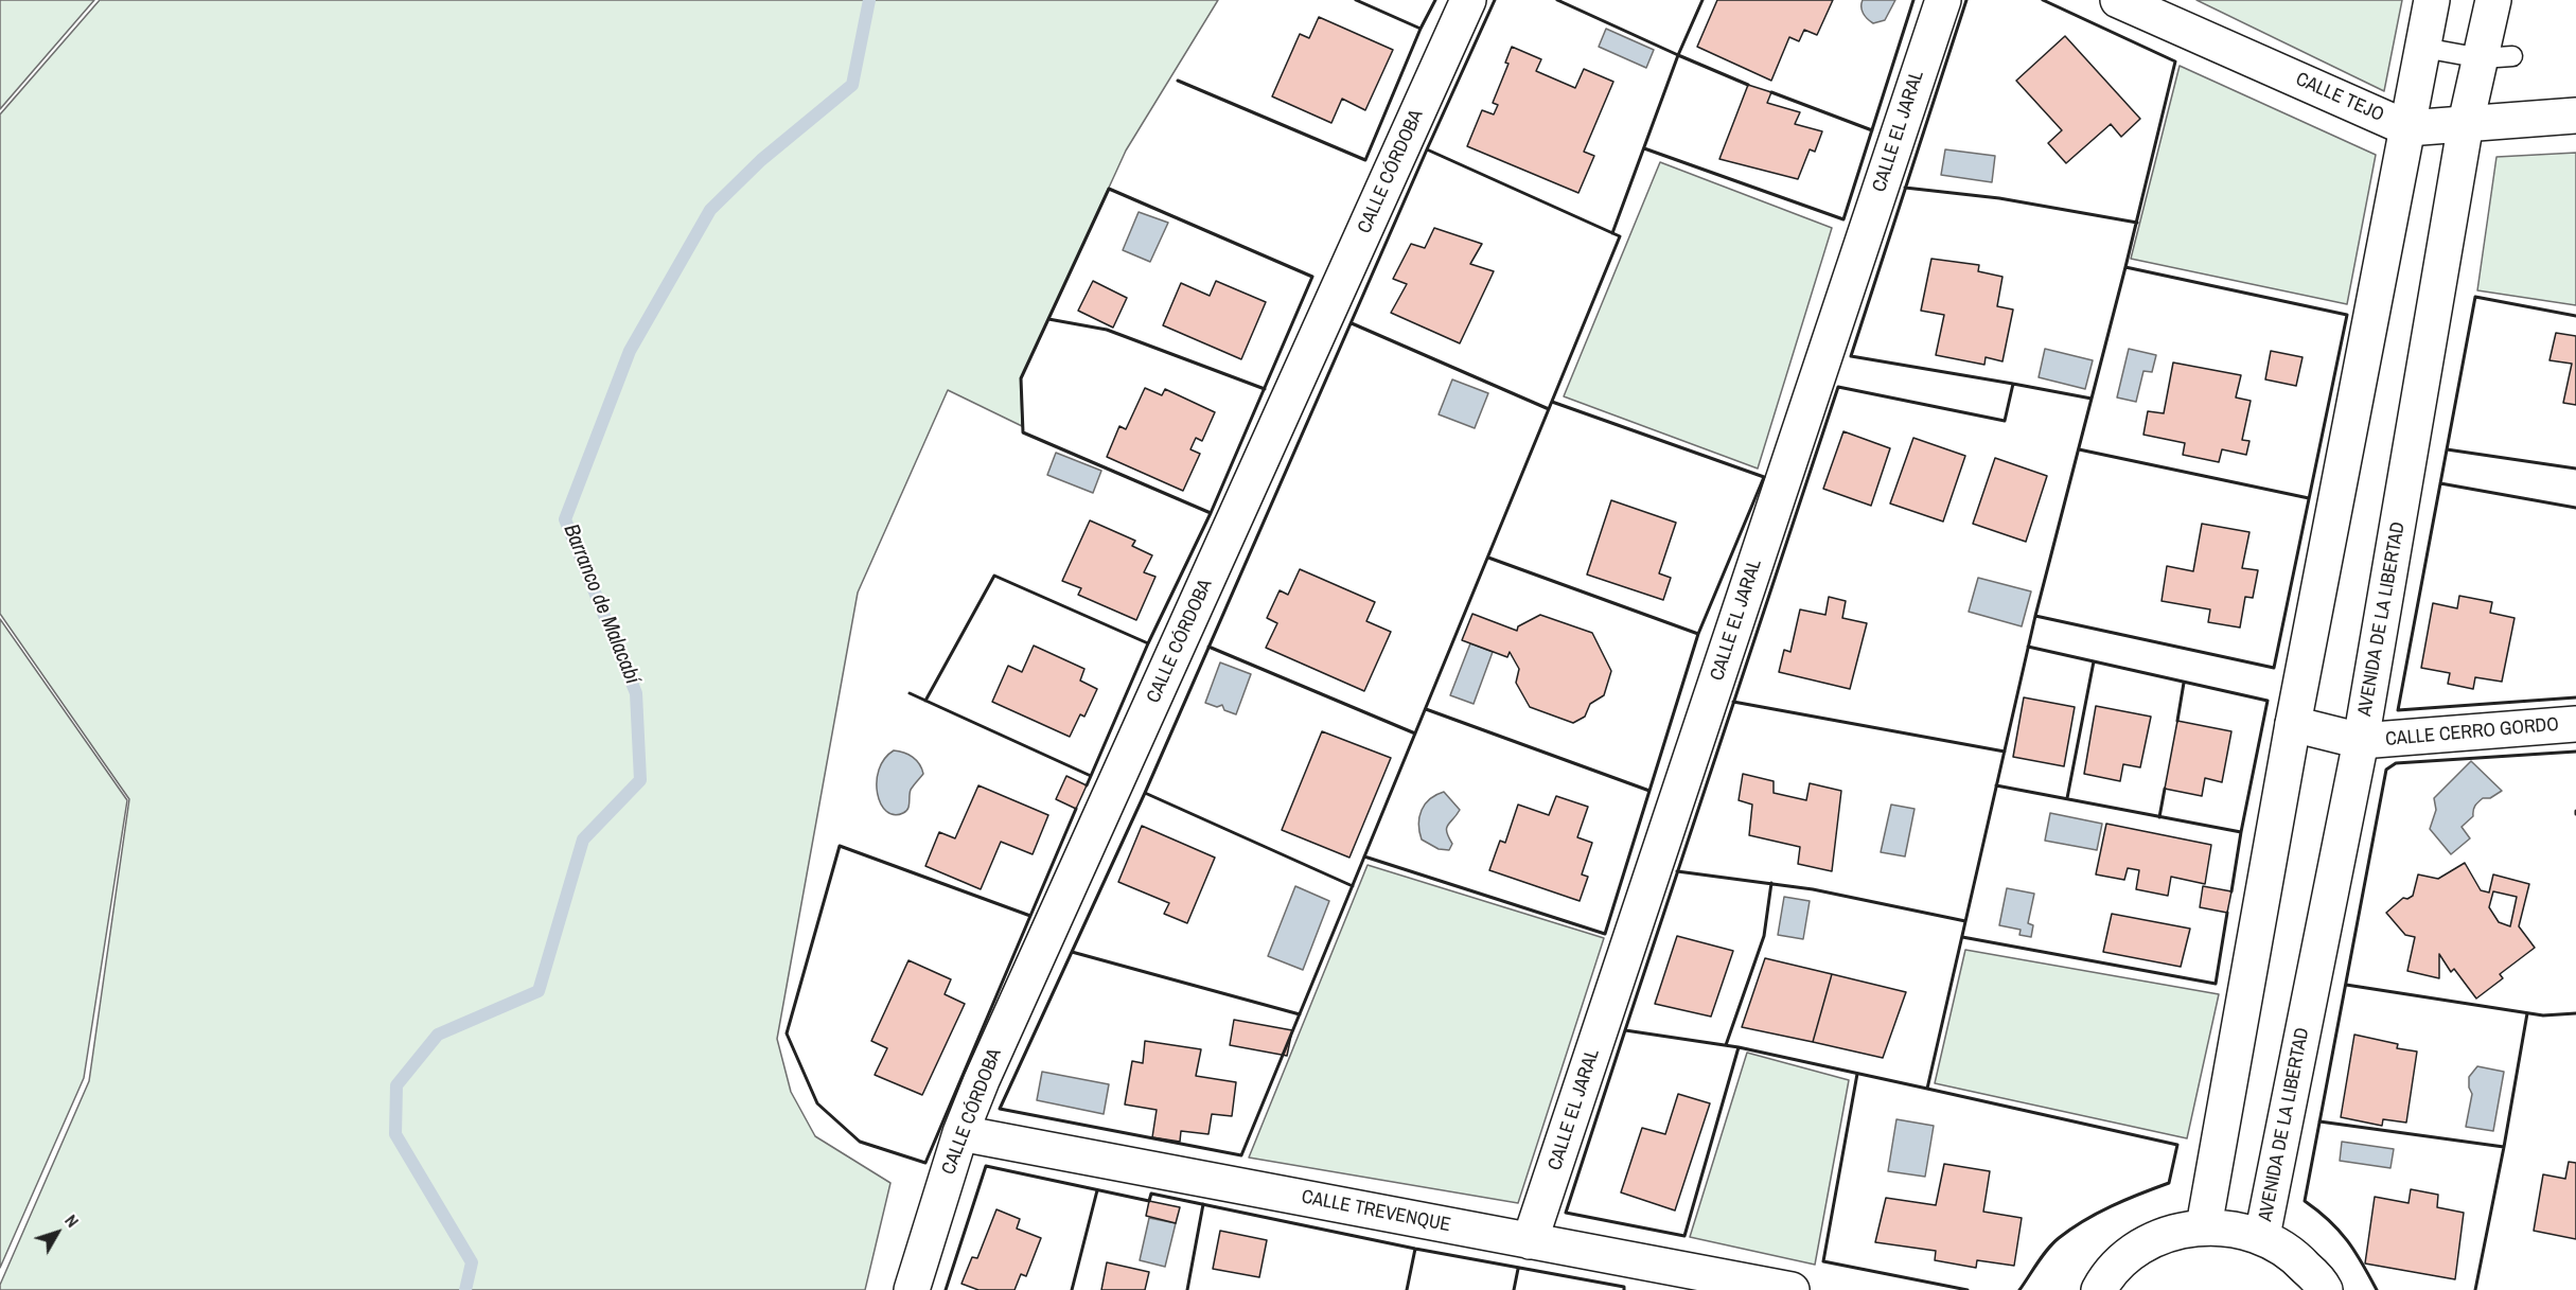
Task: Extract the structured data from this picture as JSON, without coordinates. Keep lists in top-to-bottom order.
{
  "streets": {
    "street": [
      "CALLE TEJO",
      "CALLE EL JARAL",
      "CALLE CÓRDOBA",
      "AVENIDA DE LA LIBERTAD",
      "CALLE CERRO GORDO",
      "CALLE TREVENQUE"
    ]
  },
  "crossings": [
    ["CALLE TEJO", "AVENIDA DE LA LIBERTAD"],
    ["CALLE EL JARAL", "CALLE TREVENQUE"],
    ["CALLE CÓRDOBA", "CALLE TREVENQUE"],
    ["AVENIDA DE LA LIBERTAD", "CALLE CERRO GORDO"]
  ],
  "water": ["Barranco de Malacabí"],
  "north": "top right"
}
